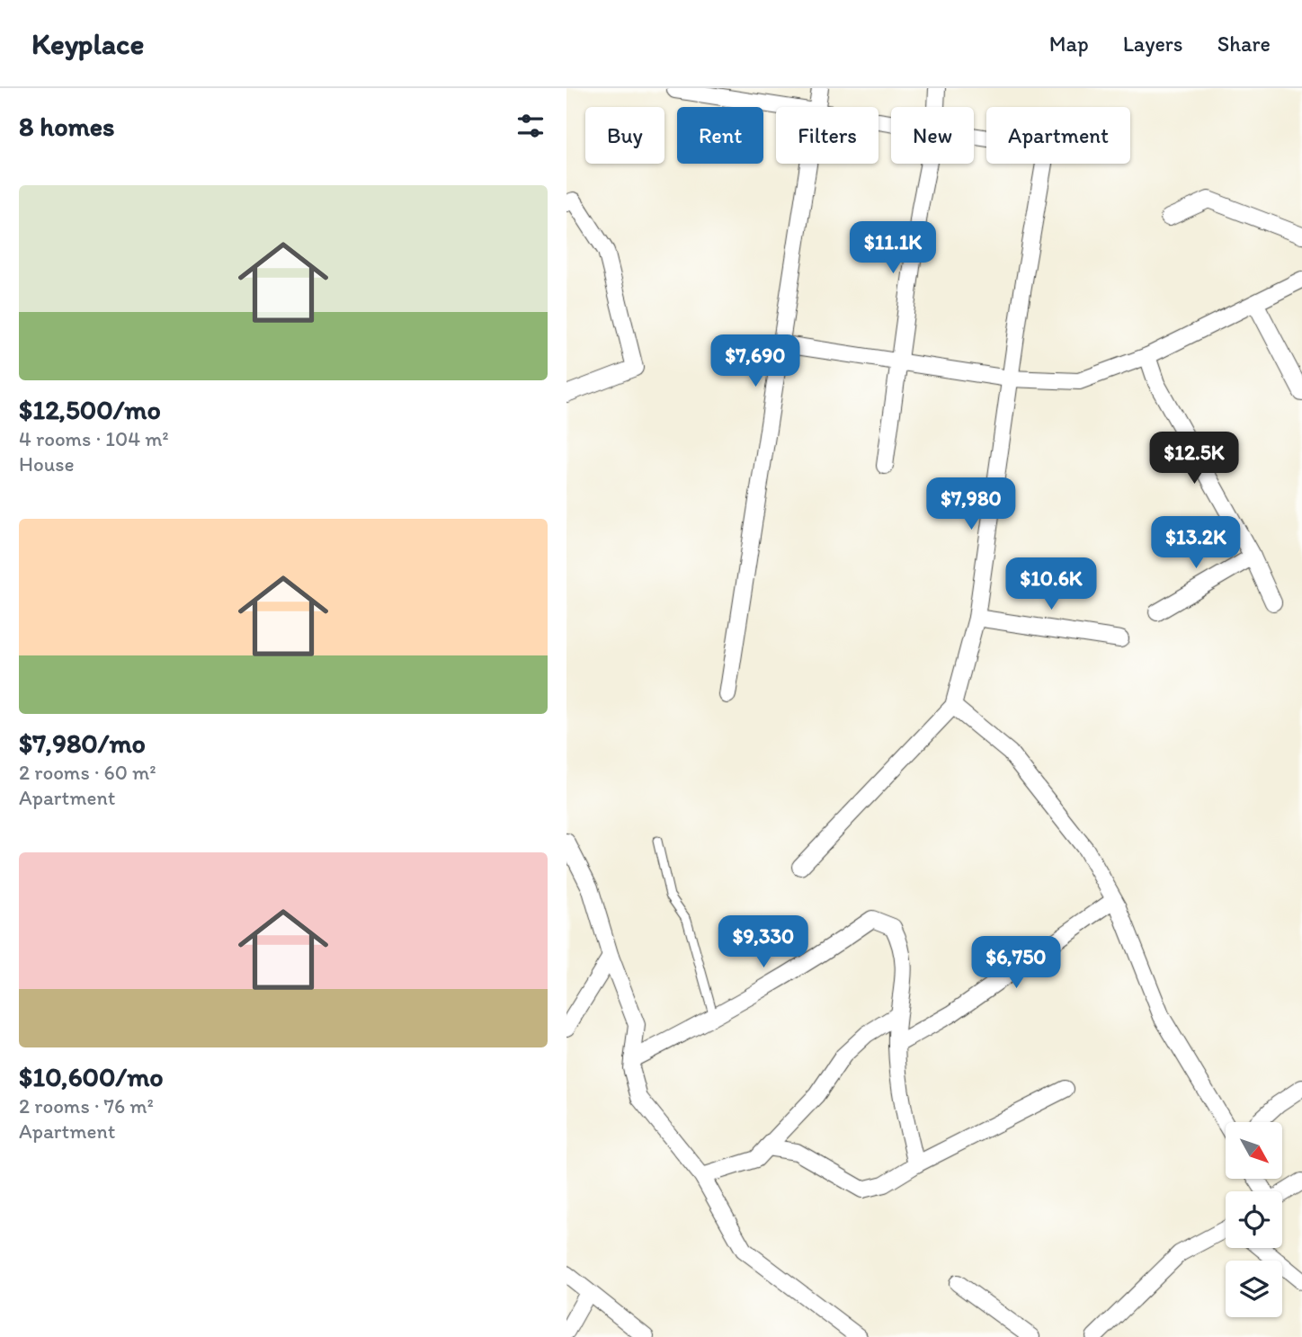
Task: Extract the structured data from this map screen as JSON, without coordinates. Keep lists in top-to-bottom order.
{
  "north": "bottom right",
  "page": {
    "header": "Keyplace",
    "nav": ["Map", "Layers", "Share"],
    "heading": "8 homes",
    "chip": [
      "Buy",
      "Rent",
      "Filters",
      "New",
      "Apartment"
    ],
    "list": [
      {
        "name": "$12,500/mo",
        "note": "4 rooms · 104 m² · House"
      },
      {
        "name": "$7,980/mo",
        "note": "2 rooms · 60 m² · Apartment"
      },
      {
        "name": "$10,600/mo",
        "note": "2 rooms · 76 m² · Apartment"
      }
    ],
    "price": [
      "$11.1K",
      "$7,690",
      "$12.5K",
      "$7,980",
      "$13.2K",
      "$10.6K",
      "$9,330",
      "$6,750"
    ]
  }
}
